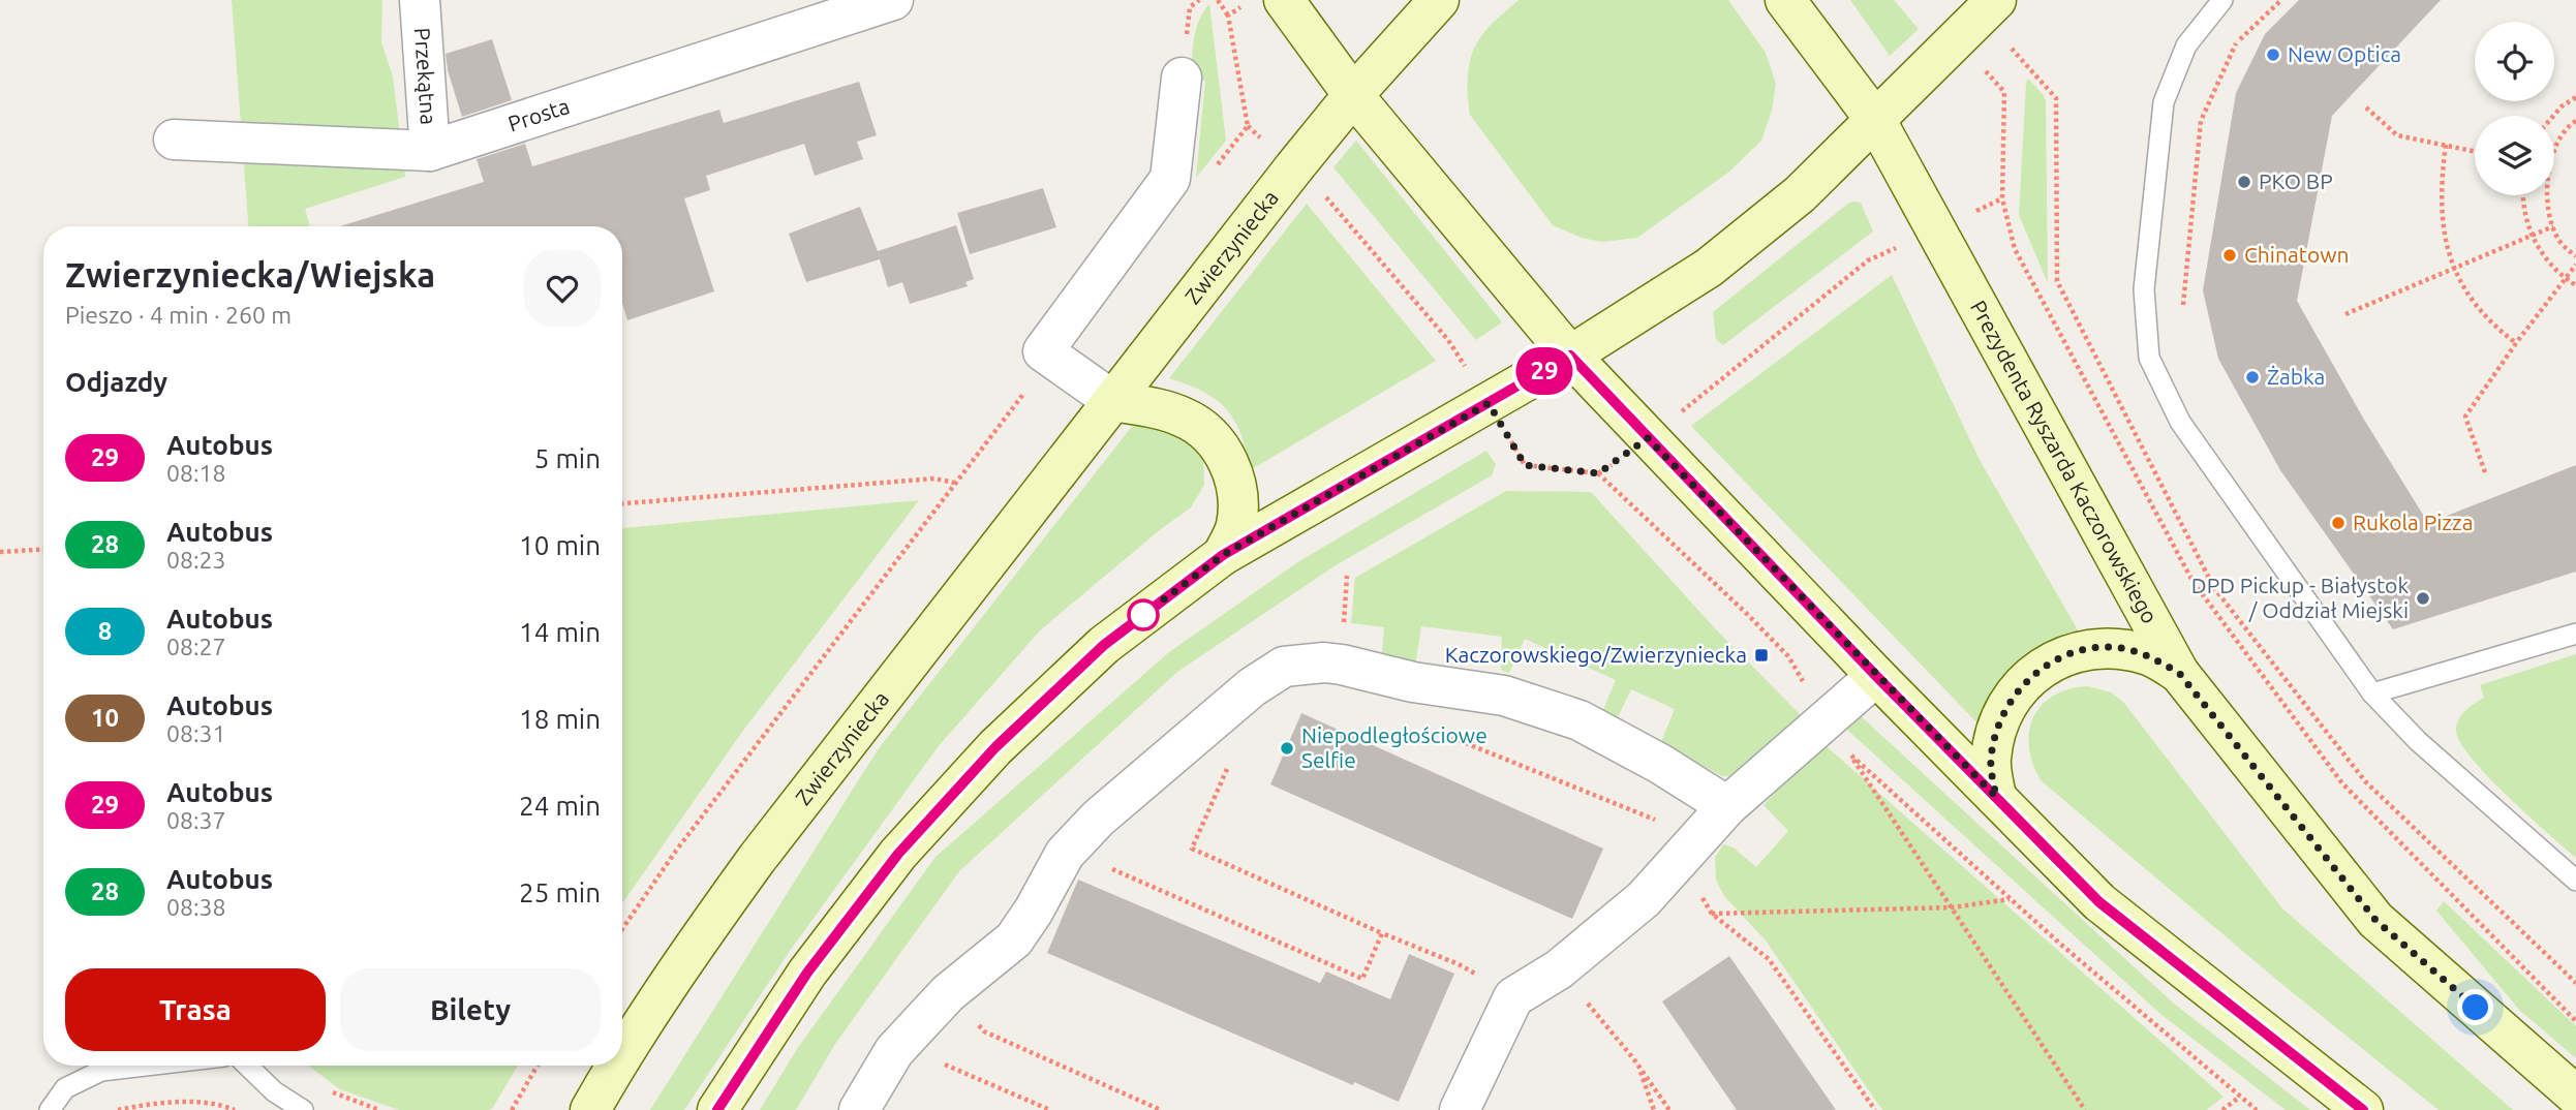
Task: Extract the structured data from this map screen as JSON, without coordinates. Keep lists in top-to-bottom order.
{
  "streets": {
    "main road": ["Zwierzyniecka", "Prezydenta Ryszarda Kaczorowskiego"],
    "street": ["Przekątna", "Prosta"]
  },
  "crossings": [
    ["Przekątna", "Prosta"]
  ],
  "places": {
    "other": [
      "New Optica",
      "PKO BP",
      "Chinatown",
      "Żabka",
      "Rukola Pizza",
      "DPD Pickup - Białystok / Oddział Miejski",
      "Niepodległościowe Selfie"
    ],
    "transit": ["Kaczorowskiego/Zwierzyniecka"]
  },
  "lines": ["bus line 29"],
  "page": {
    "on_map": "29",
    "heading": [
      ["Zwierzyniecka/Wiejska", "Pieszo · 4 min · 260 m"],
      "Odjazdy"
    ],
    "list": [
      {
        "mark": "29",
        "name": "Autobus",
        "note": "08:18",
        "value": "5 min"
      },
      {
        "mark": "28",
        "name": "Autobus",
        "note": "08:23",
        "value": "10 min"
      },
      {
        "mark": "8",
        "name": "Autobus",
        "note": "08:27",
        "value": "14 min"
      },
      {
        "mark": "10",
        "name": "Autobus",
        "note": "08:31",
        "value": "18 min"
      },
      {
        "mark": "29",
        "name": "Autobus",
        "note": "08:37",
        "value": "24 min"
      },
      {
        "mark": "28",
        "name": "Autobus",
        "note": "08:38",
        "value": "25 min"
      }
    ],
    "buttons": ["Trasa", "Bilety"]
  }
}
